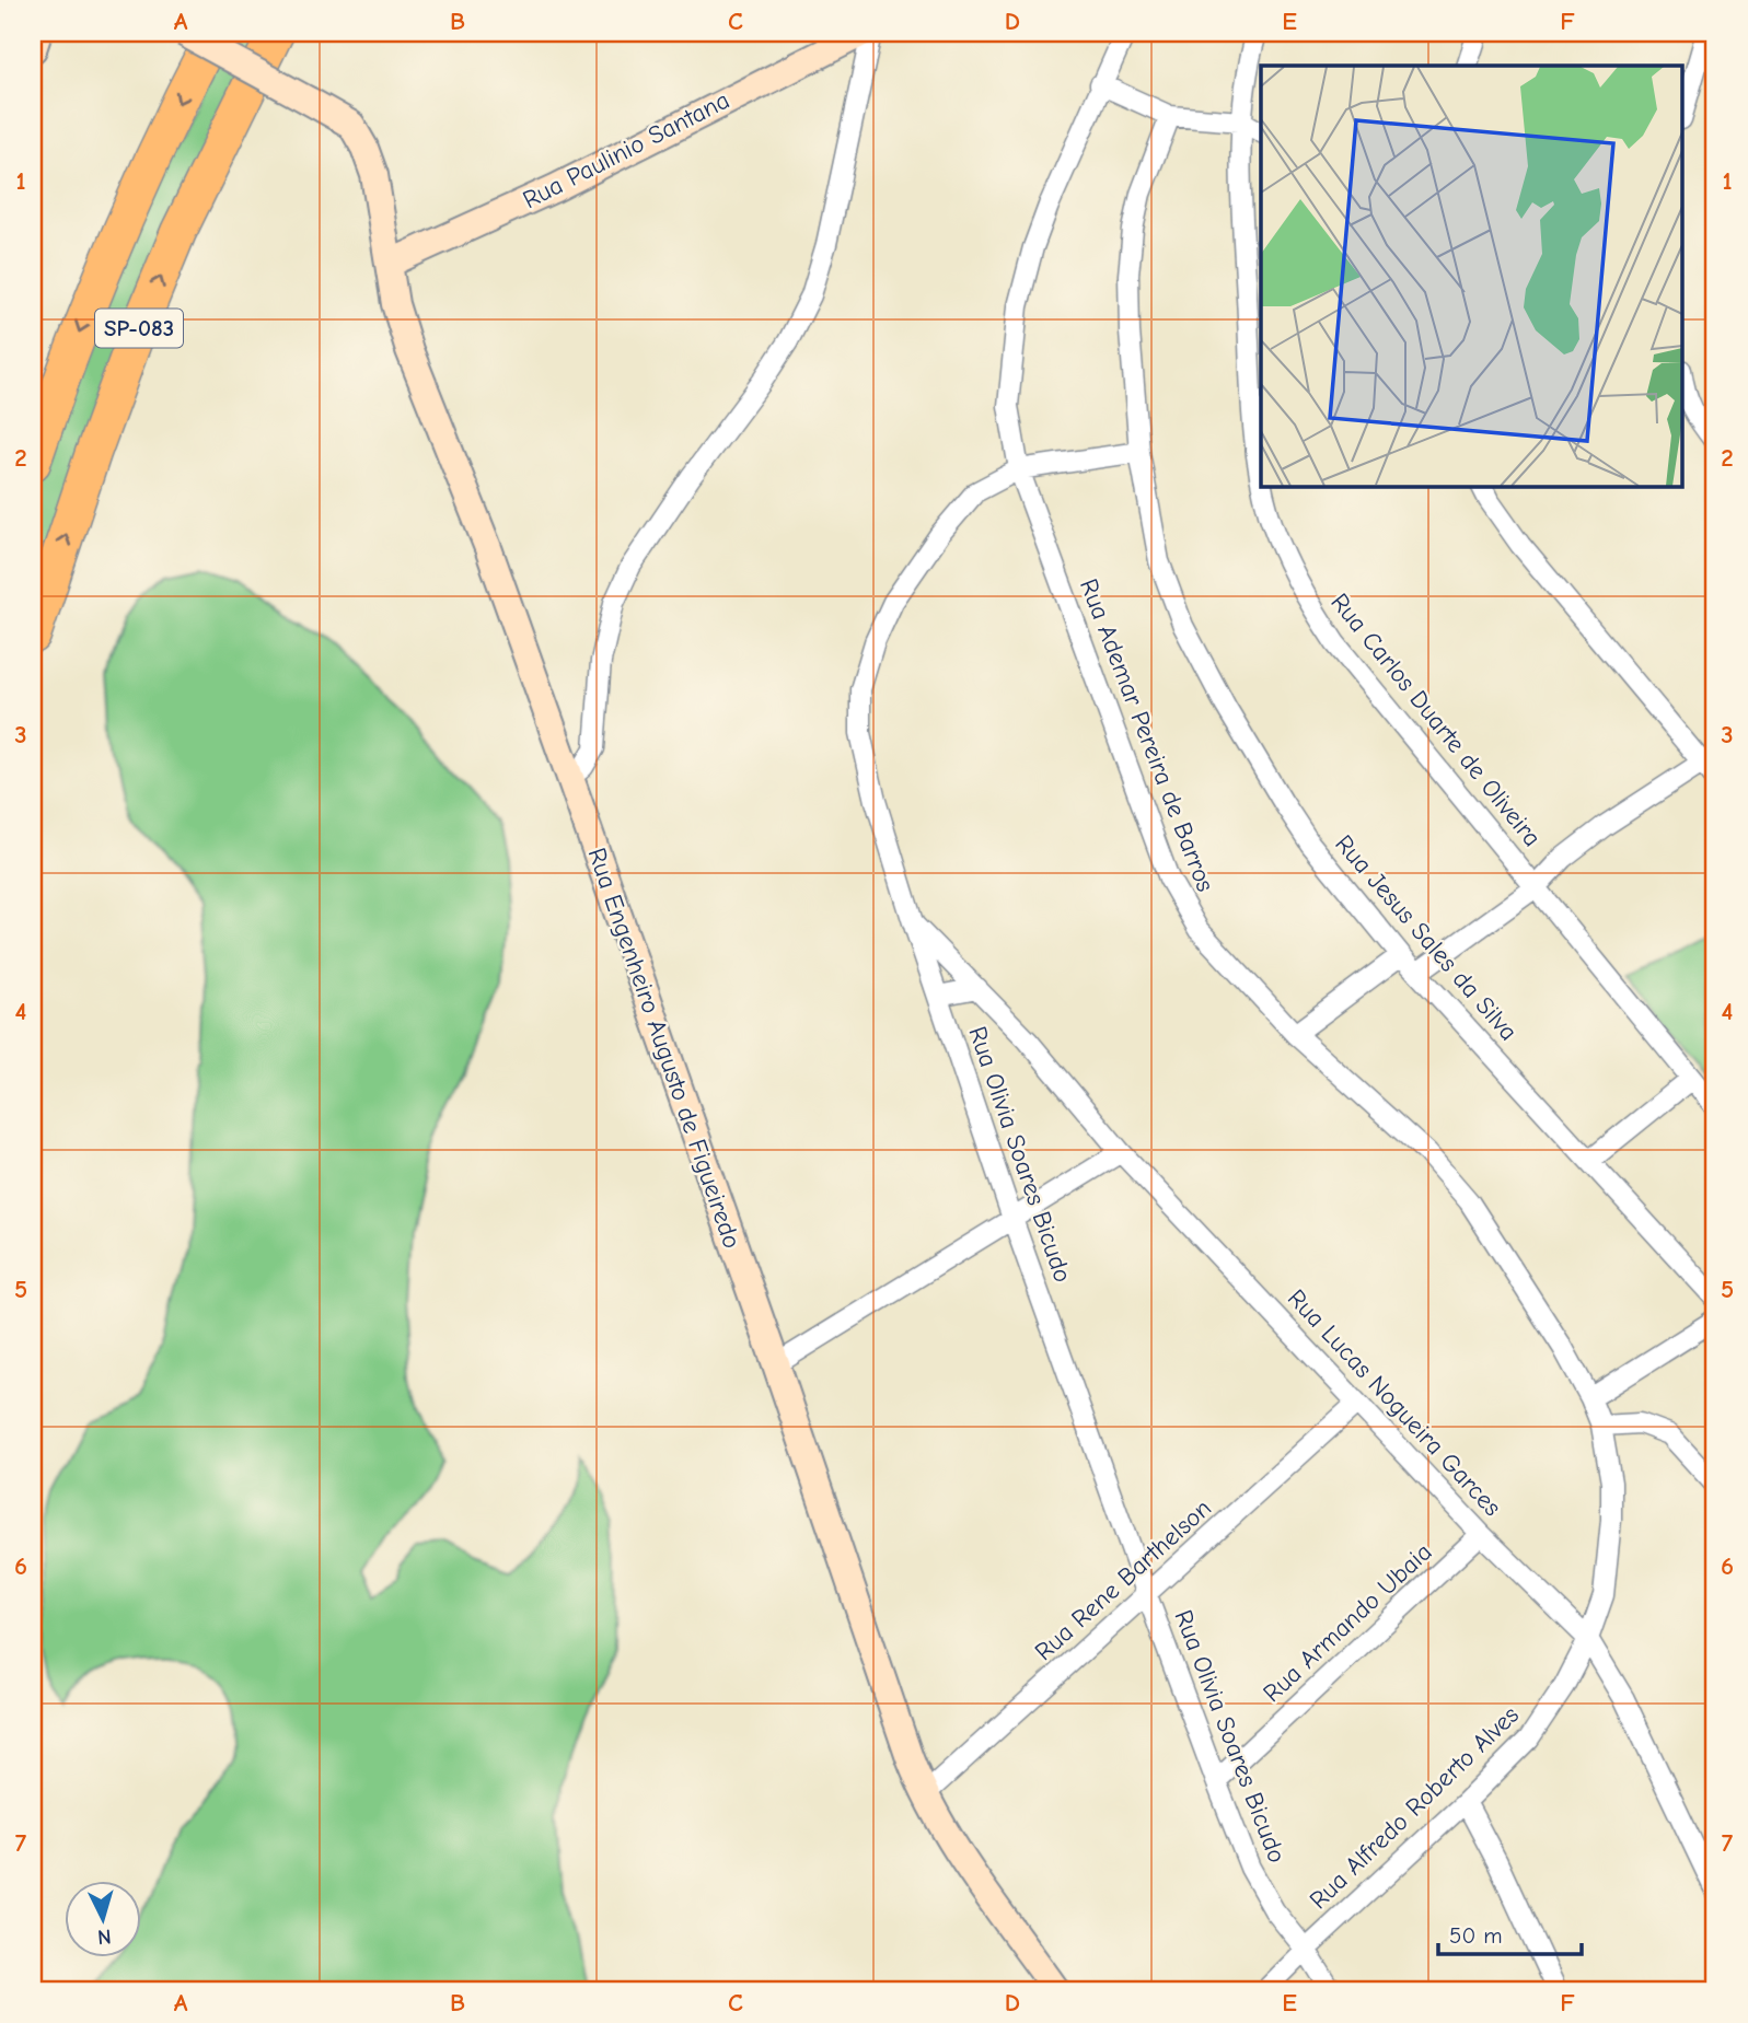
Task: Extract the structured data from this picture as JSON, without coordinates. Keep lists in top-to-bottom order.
{
  "streets": {
    "highway": ["SP-083"],
    "main road": ["Rua Paulinio Santana", "Rua Engenheiro Augusto de Figueiredo"],
    "street": [
      "Rua Carlos Duarte de Oliveira",
      "Rua Ademar Pereira de Barros",
      "Rua Jesus Sales da Silva",
      "Rua Olivia Soares Bicudo",
      "Rua Lucas Nogueira Garces",
      "Rua Rene Barthelson",
      "Rua Armando Ubaia",
      "Rua Alfredo Roberto Alves"
    ]
  },
  "crossings": [
    ["Rua Paulinio Santana", "Rua Engenheiro Augusto de Figueiredo"],
    ["Rua Ademar Pereira de Barros", "Rua Olivia Soares Bicudo"],
    ["Rua Ademar Pereira de Barros", "Rua Alfredo Roberto Alves"],
    ["Rua Jesus Sales da Silva", "Rua Olivia Soares Bicudo"],
    ["Rua Engenheiro Augusto de Figueiredo", "Rua Rene Barthelson"],
    ["Rua Olivia Soares Bicudo", "Rua Lucas Nogueira Garces"],
    ["Rua Olivia Soares Bicudo", "Rua Rene Barthelson"],
    ["Rua Olivia Soares Bicudo", "Rua Armando Ubaia"],
    ["Rua Olivia Soares Bicudo", "Rua Alfredo Roberto Alves"],
    ["Rua Lucas Nogueira Garces", "Rua Rene Barthelson"],
    ["Rua Lucas Nogueira Garces", "Rua Armando Ubaia"],
    ["Rua Lucas Nogueira Garces", "Rua Alfredo Roberto Alves"]
  ],
  "scale_bar": "50 m",
  "north": "bottom",
  "grid": {
    "columns": [
      "A",
      "B",
      "C",
      "D",
      "E",
      "F"
    ],
    "rows": [
      "1",
      "2",
      "3",
      "4",
      "5",
      "6",
      "7"
    ]
  }
}
